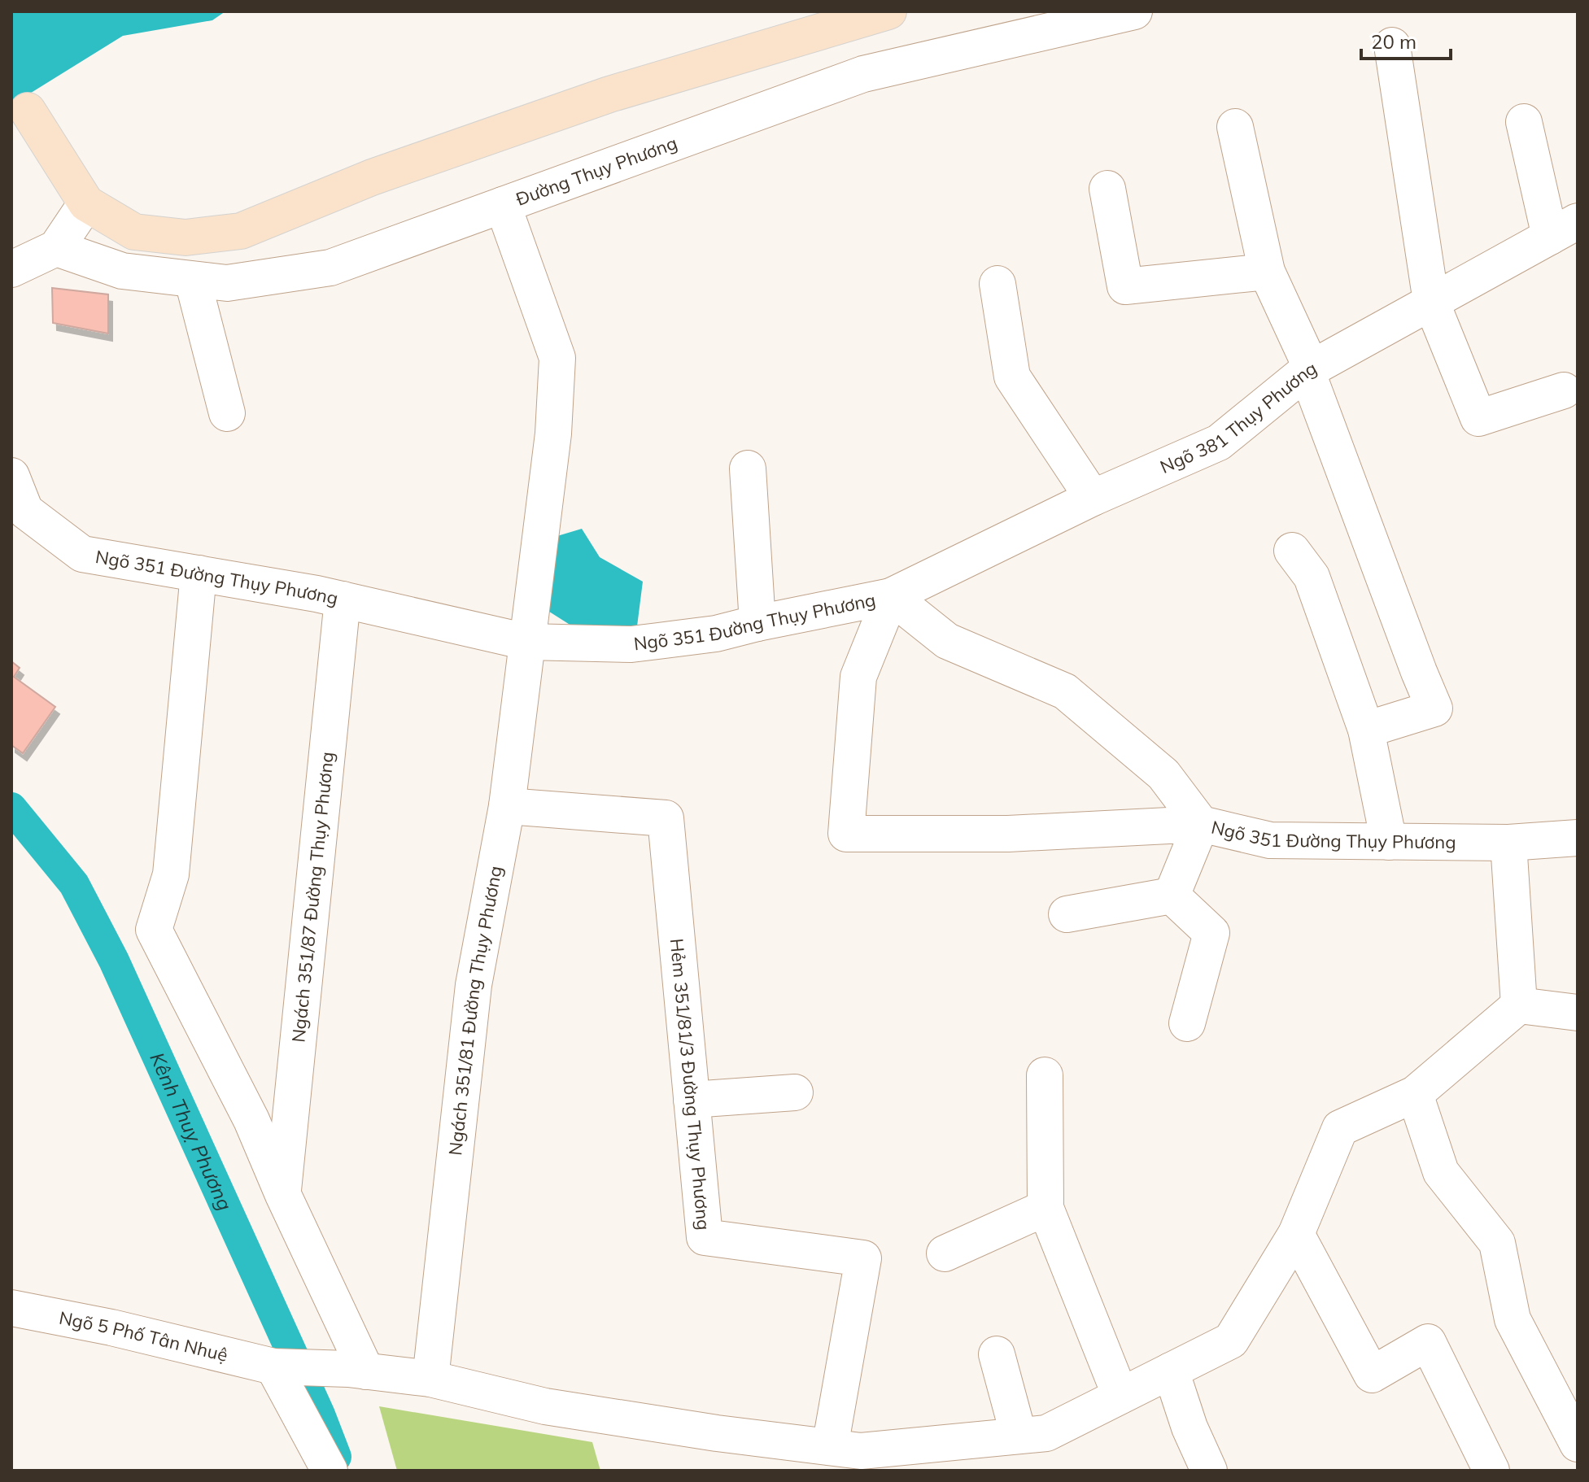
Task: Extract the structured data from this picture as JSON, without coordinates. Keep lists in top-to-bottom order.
{
  "streets": {
    "street": [
      "Đường Thụy Phương",
      "Ngõ 381 Thụy Phương",
      "Ngõ 351 Đường Thụy Phương",
      "Ngách 351/87 Đường Thụy Phương",
      "Ngách 351/81 Đường Thụy Phương",
      "Hẻm 351/81/3 Đường Thụy Phương",
      "Ngõ 5 Phố Tân Nhuệ"
    ]
  },
  "crossings": [
    ["Đường Thụy Phương", "Ngách 351/81 Đường Thụy Phương"],
    ["Ngõ 381 Thụy Phương", "Ngõ 351 Đường Thụy Phương"],
    ["Ngõ 351 Đường Thụy Phương", "Ngách 351/87 Đường Thụy Phương"],
    ["Ngõ 351 Đường Thụy Phương", "Ngách 351/81 Đường Thụy Phương"],
    ["Ngách 351/81 Đường Thụy Phương", "Hẻm 351/81/3 Đường Thụy Phương"],
    ["Ngách 351/81 Đường Thụy Phương", "Ngõ 5 Phố Tân Nhuệ"],
    ["Hẻm 351/81/3 Đường Thụy Phương", "Ngõ 5 Phố Tân Nhuệ"]
  ],
  "water": ["Kênh Thuỵ Phương"],
  "scale_bar": "20 m"
}
